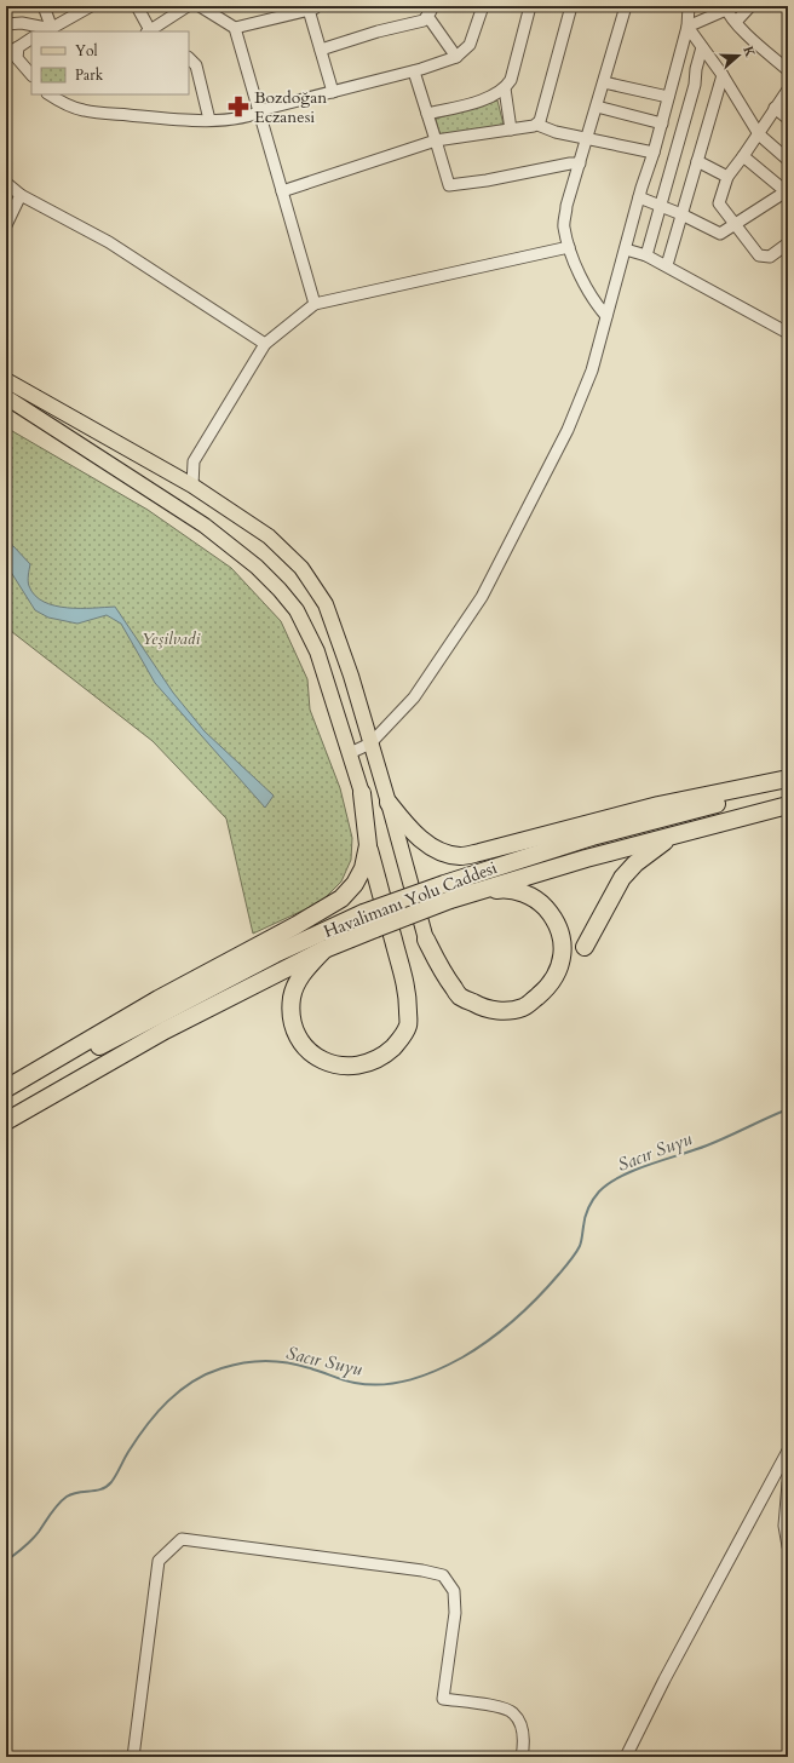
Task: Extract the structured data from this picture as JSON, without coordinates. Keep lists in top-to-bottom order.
{
  "streets": {
    "highway": ["Havalimanı Yolu Caddesi"]
  },
  "water": ["Sacır Suyu"],
  "parks": ["Yeşilvadi"],
  "places": {
    "pharmacy": ["Bozdoğan Eczanesi"]
  },
  "legend": ["Yol", "Park"],
  "north": "right"
}
